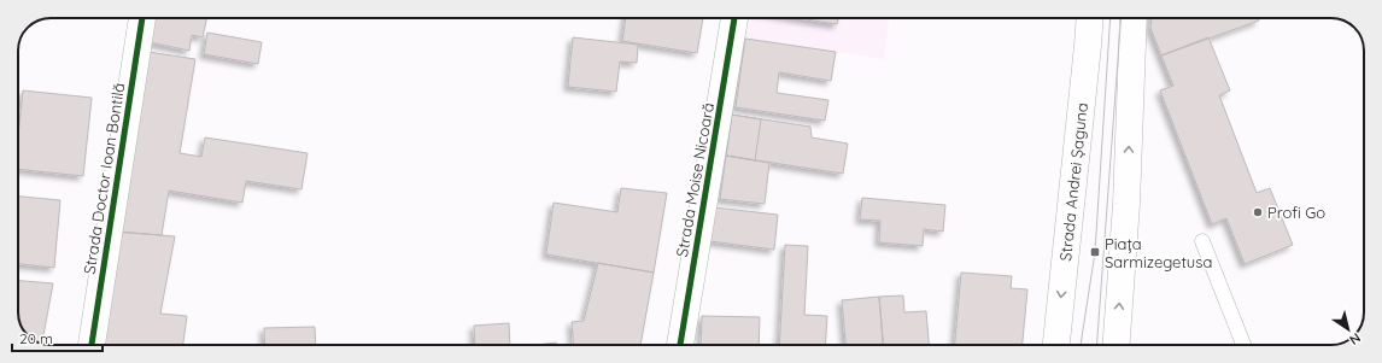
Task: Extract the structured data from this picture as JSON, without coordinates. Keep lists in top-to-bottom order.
{
  "streets": {
    "street": ["Strada Doctor Ioan Bontilă", "Strada Moise Nicoară", "Strada Andrei Șaguna"]
  },
  "places": {
    "other": ["Profi Go"],
    "transit": ["Piața Sarmizegetusa"]
  },
  "scale_bar": "20 m",
  "north": "bottom right"
}
